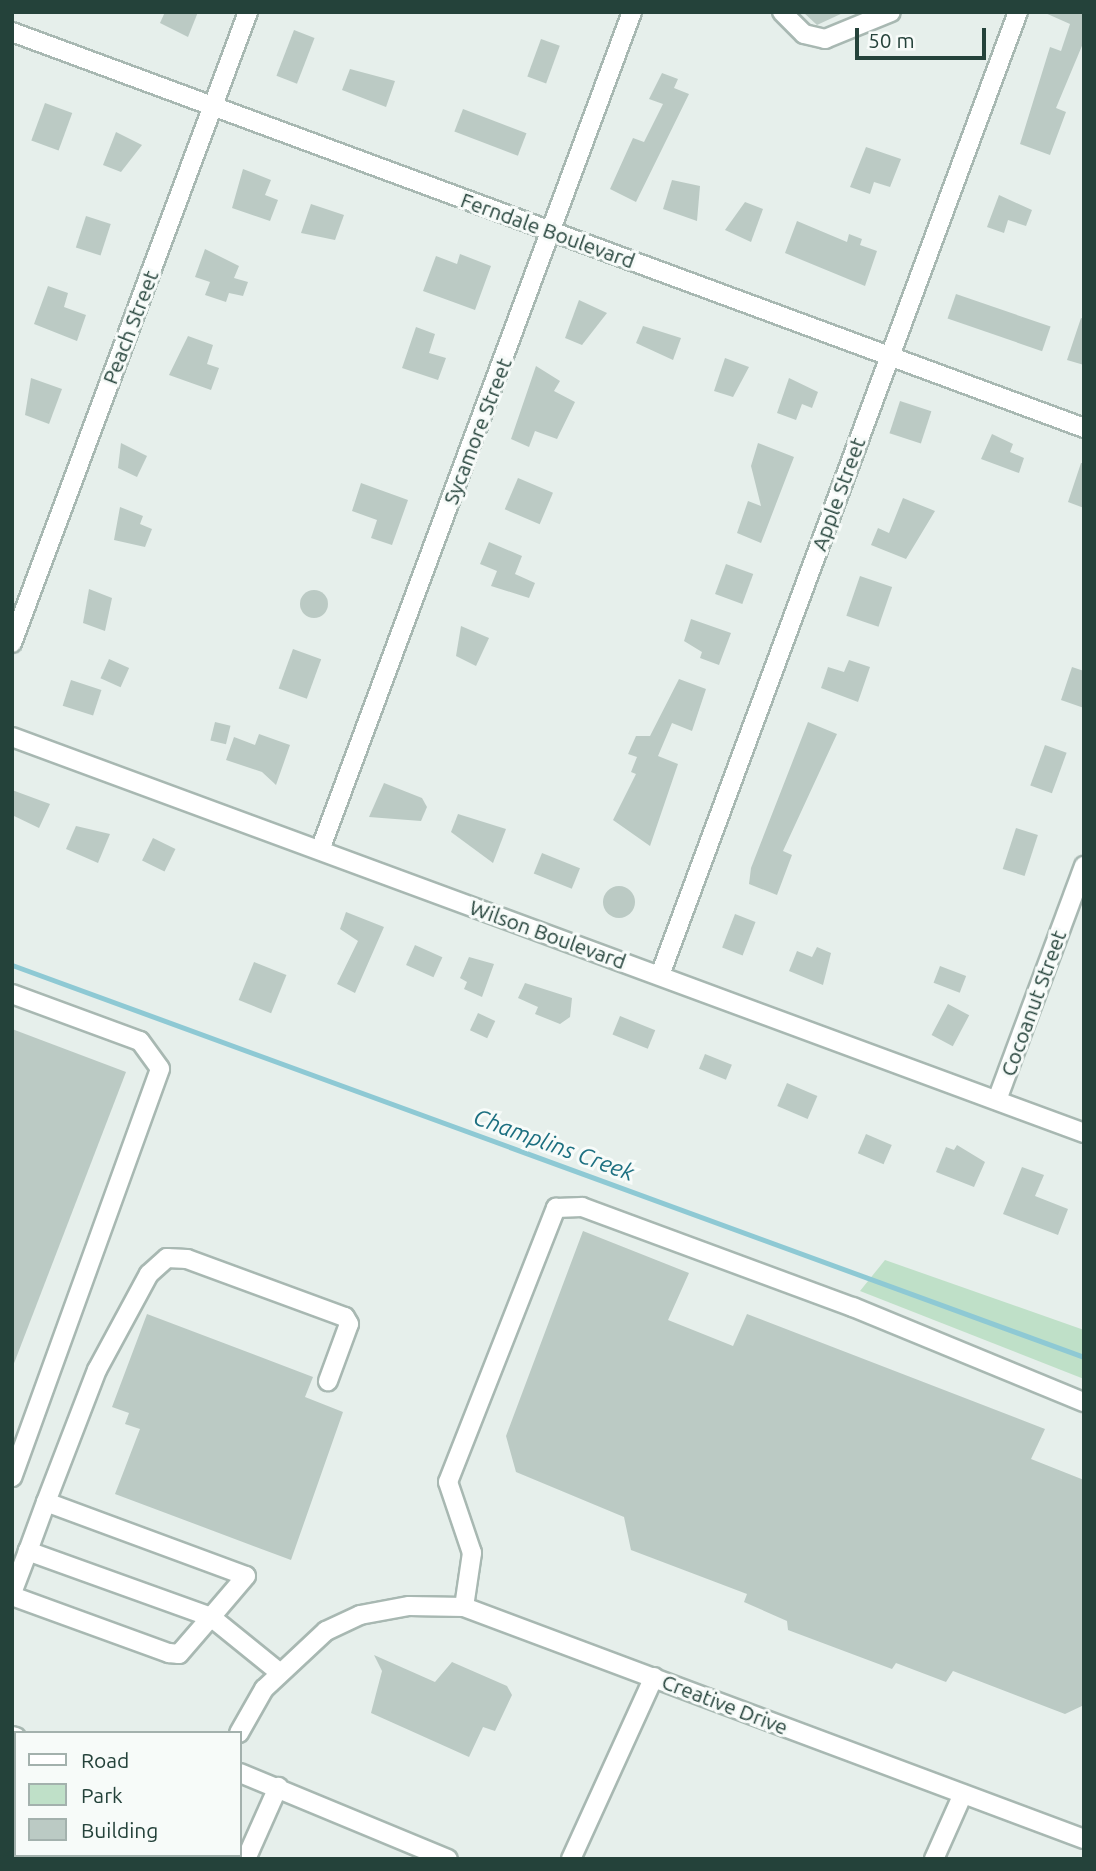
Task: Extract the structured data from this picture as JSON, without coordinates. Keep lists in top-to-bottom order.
{
  "streets": {
    "street": [
      "Ferndale Boulevard",
      "Peach Street",
      "Sycamore Street",
      "Apple Street",
      "Wilson Boulevard",
      "Cocoanut Street",
      "Creative Drive"
    ]
  },
  "crossings": [
    ["Ferndale Boulevard", "Peach Street"],
    ["Ferndale Boulevard", "Sycamore Street"],
    ["Ferndale Boulevard", "Apple Street"],
    ["Sycamore Street", "Wilson Boulevard"],
    ["Apple Street", "Wilson Boulevard"],
    ["Wilson Boulevard", "Cocoanut Street"]
  ],
  "water": ["Champlins Creek"],
  "legend": ["Road", "Park", "Building"],
  "scale_bar": "50 m"
}
